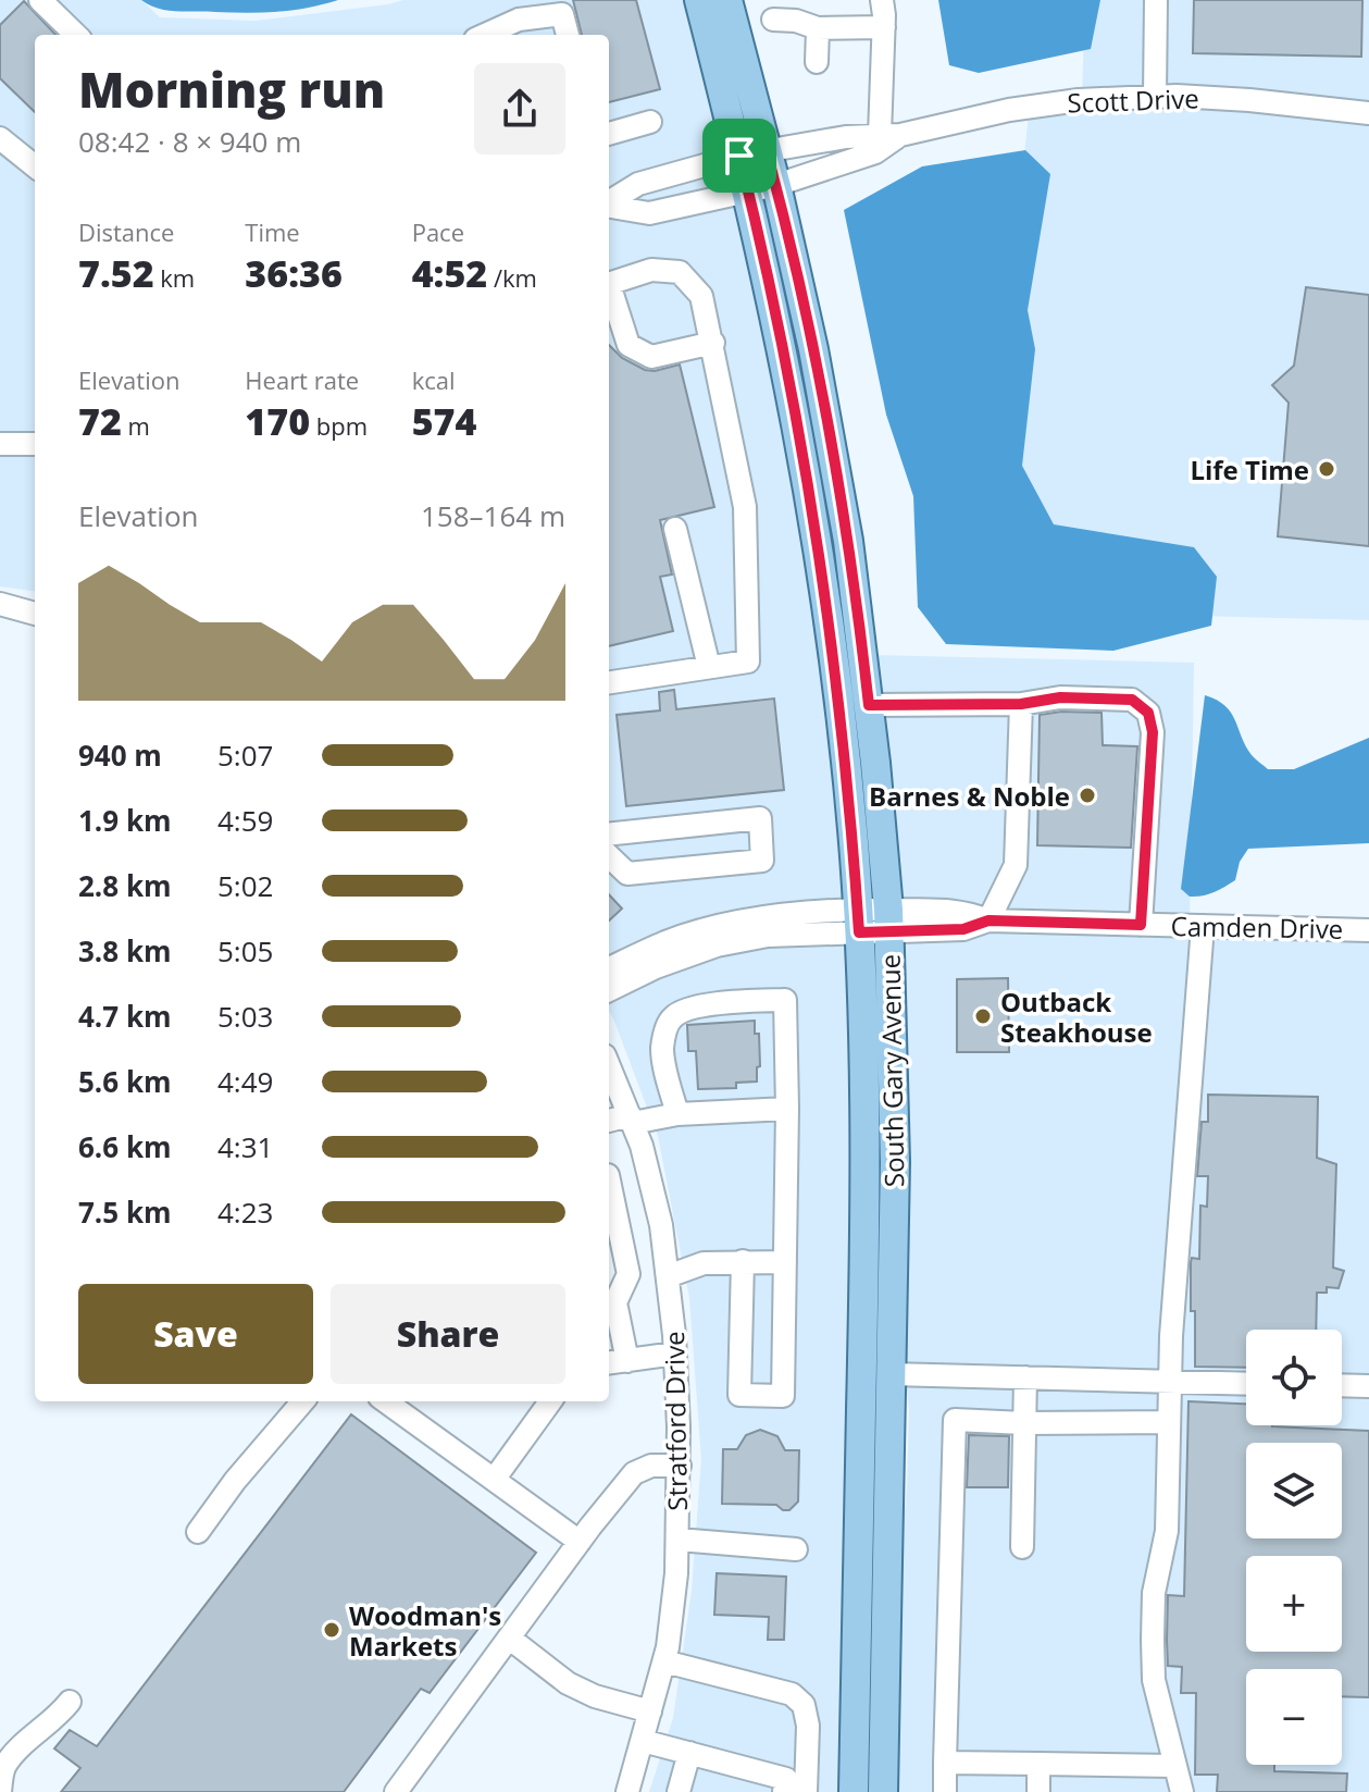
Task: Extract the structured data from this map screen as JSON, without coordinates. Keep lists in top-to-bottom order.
{
  "streets": {
    "main road": ["South Gary Avenue"],
    "street": ["Scott Drive", "Camden Drive", "Stratford Drive"]
  },
  "crossings": [
    ["Scott Drive", "South Gary Avenue"],
    ["Camden Drive", "South Gary Avenue"]
  ],
  "places": [
    "Life Time",
    "Barnes & Noble",
    "Outback Steakhouse",
    "Woodman's Markets"
  ],
  "page": {
    "heading": ["Morning run", "08:42 · 8 × 940 m"],
    "stats": [
      ["Distance", "7.52 km"],
      ["Time", "36:36"],
      ["Pace", "4:52 /km"],
      ["Elevation", "72 m"],
      ["Heart rate", "170 bpm"],
      ["kcal", "574"]
    ],
    "chart": ["Elevation", "158–164 m"],
    "list": [
      {
        "name": "940 m",
        "note": "5:07"
      },
      {
        "name": "1.9 km",
        "note": "4:59"
      },
      {
        "name": "2.8 km",
        "note": "5:02"
      },
      {
        "name": "3.8 km",
        "note": "5:05"
      },
      {
        "name": "4.7 km",
        "note": "5:03"
      },
      {
        "name": "5.6 km",
        "note": "4:49"
      },
      {
        "name": "6.6 km",
        "note": "4:31"
      },
      {
        "name": "7.5 km",
        "note": "4:23"
      }
    ],
    "buttons": ["Save", "Share"],
    "map_buttons": ["+", "−"]
  }
}
